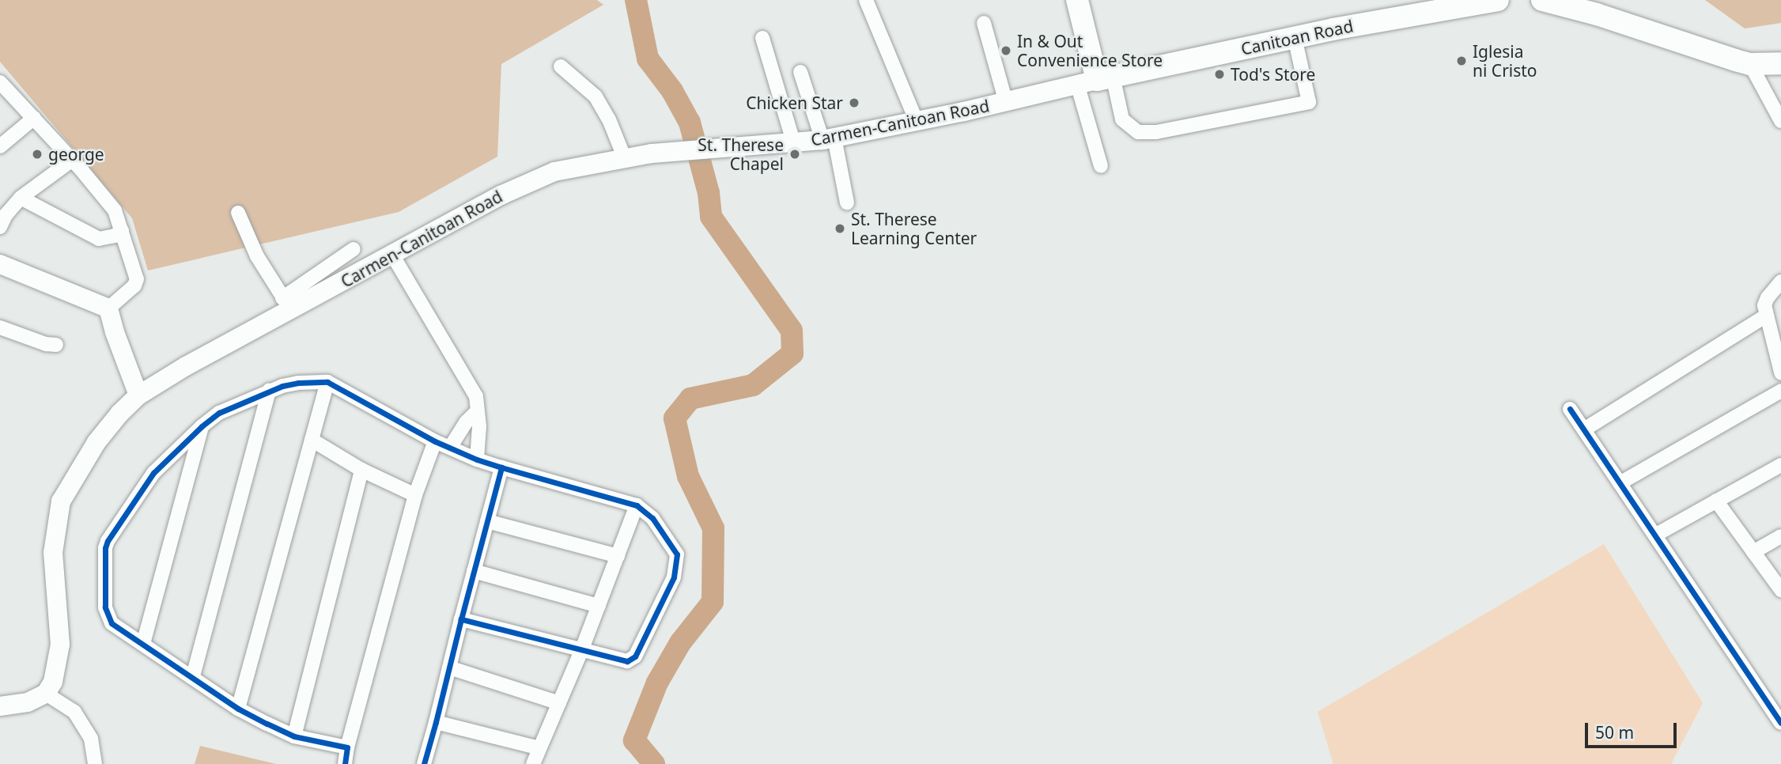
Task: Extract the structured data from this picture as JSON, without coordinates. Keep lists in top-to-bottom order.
{
  "streets": {
    "main road": ["Canitoan Road", "Carmen-Canitoan Road"]
  },
  "crossings": [
    ["Canitoan Road", "Carmen-Canitoan Road"]
  ],
  "places": [
    "In & Out Convenience Store",
    "Iglesia ni Cristo",
    "Tod's Store",
    "Chicken Star",
    "george",
    "St. Therese Chapel",
    "St. Therese Learning Center"
  ],
  "scale_bar": "50 m"
}
